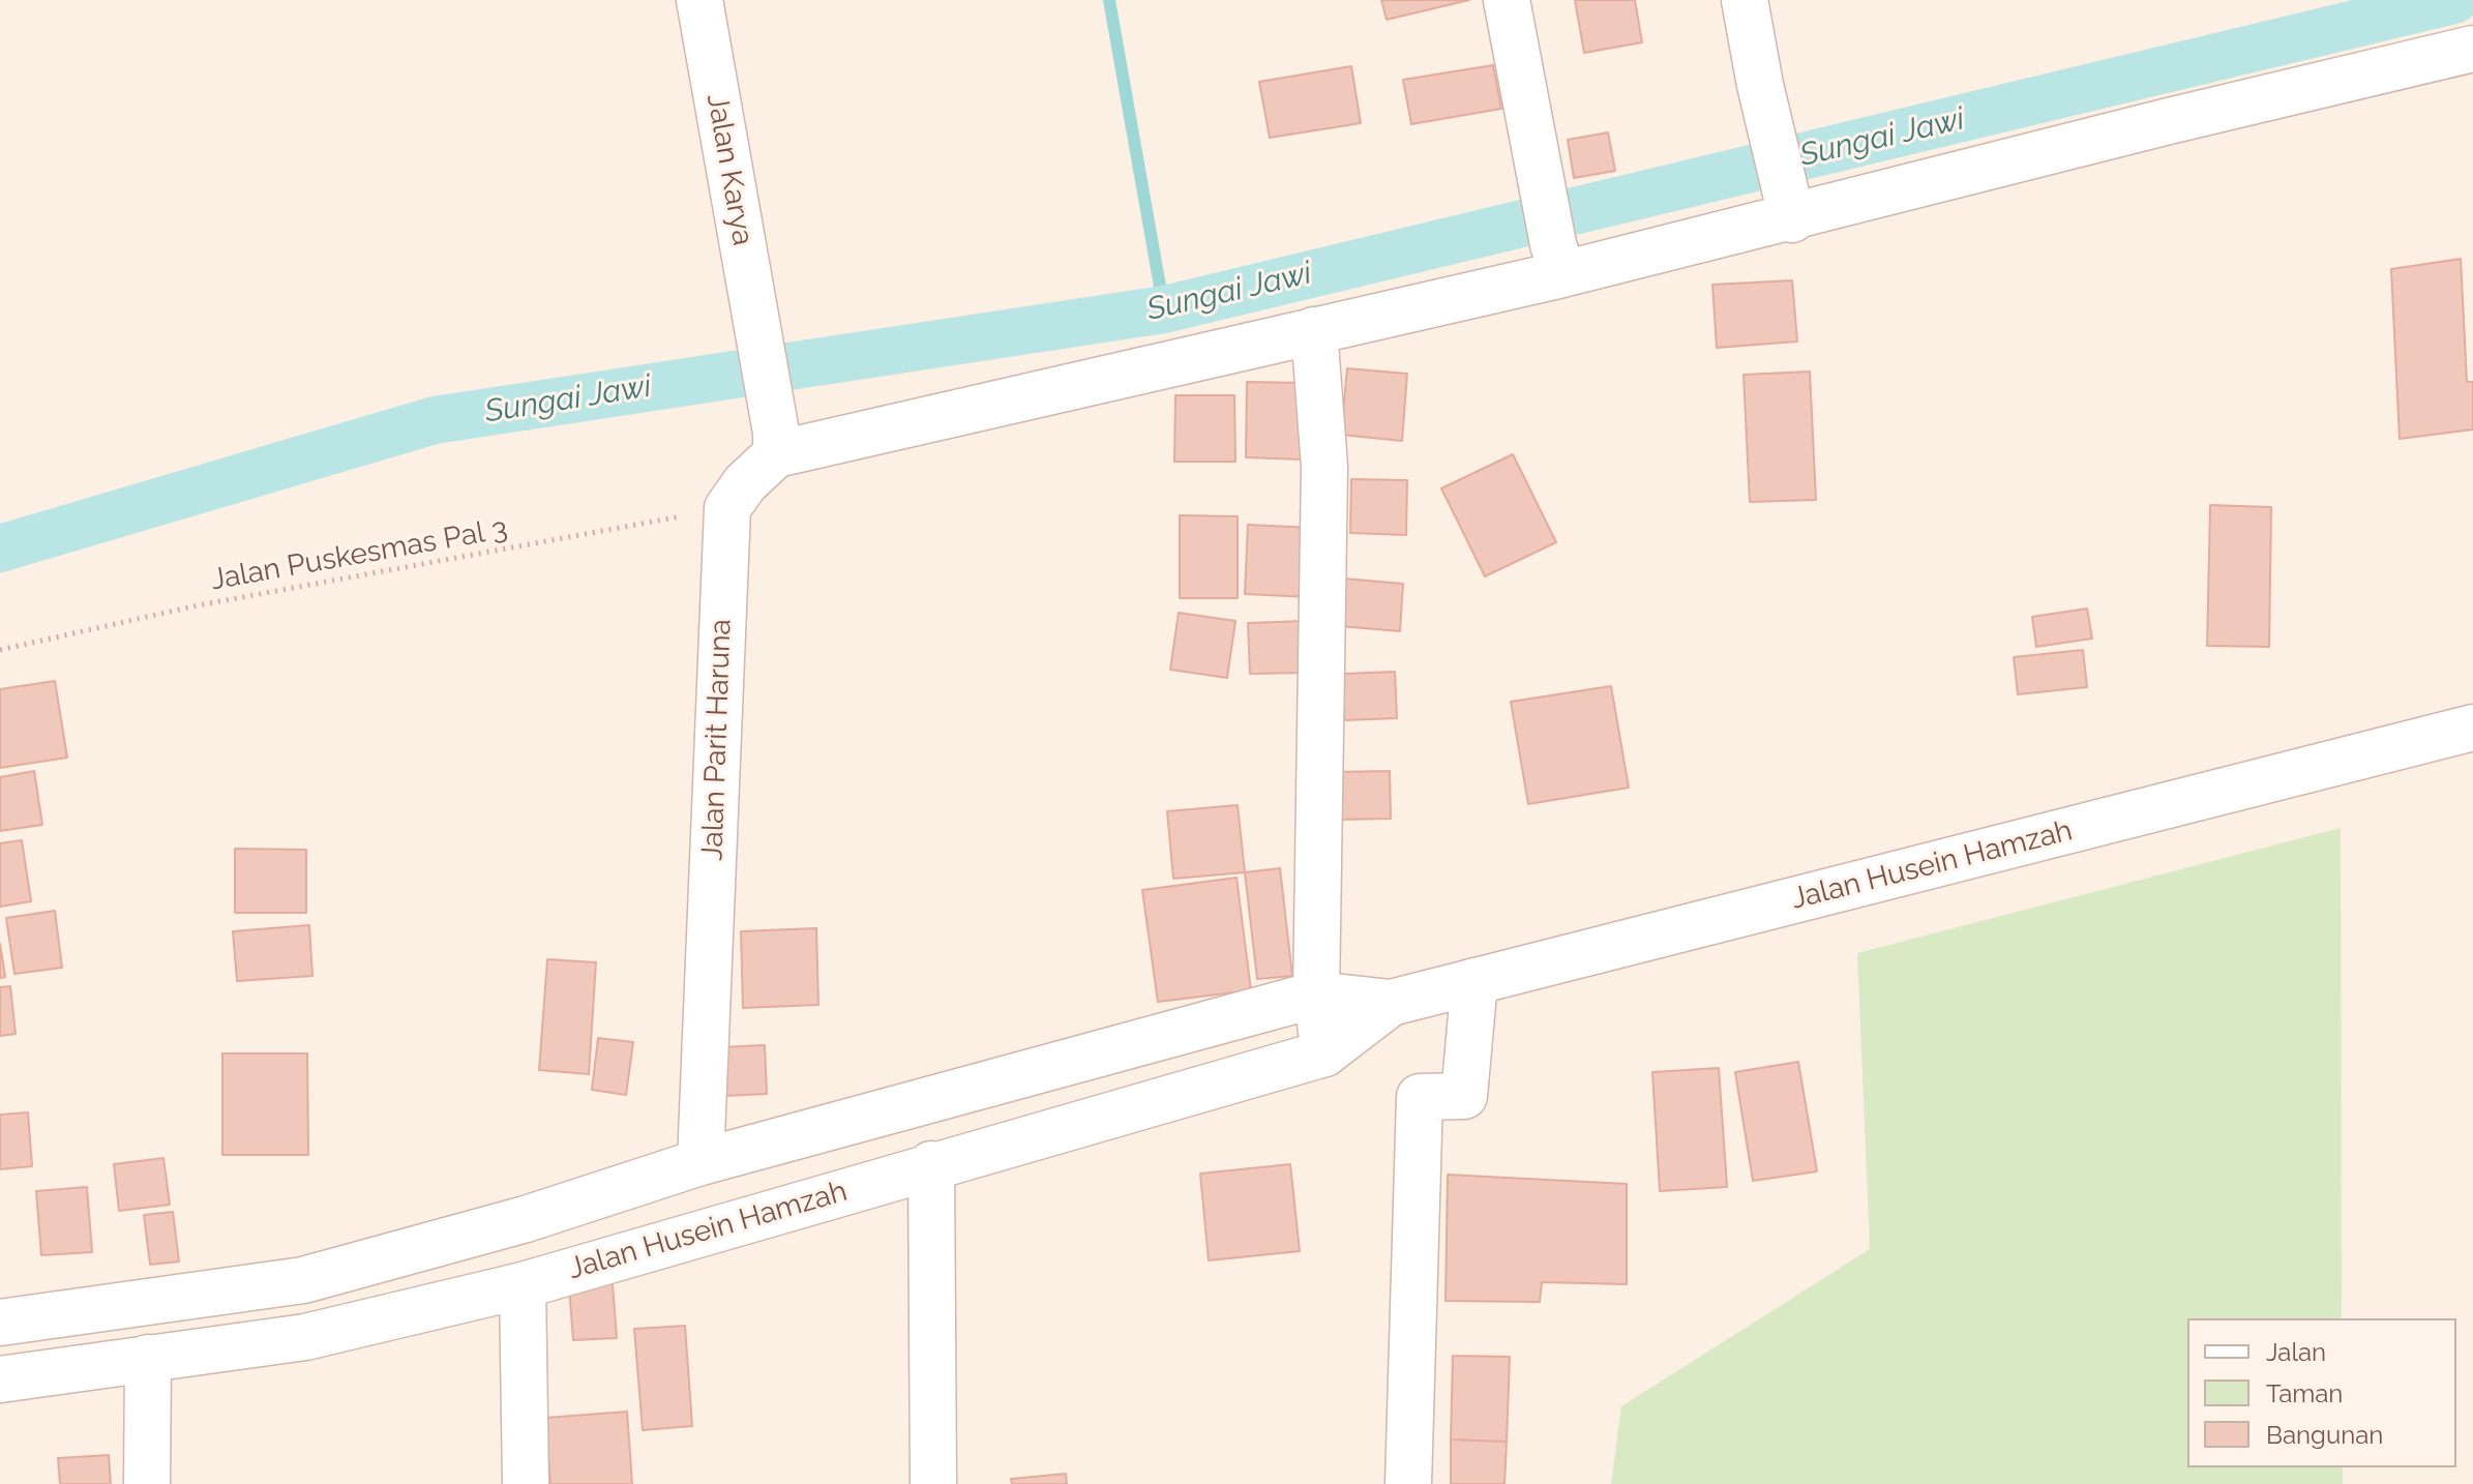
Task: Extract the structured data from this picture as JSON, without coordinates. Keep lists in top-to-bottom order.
{
  "streets": {
    "street": ["Jalan Karya", "Jalan Parit Haruna", "Jalan Husein Hamzah"],
    "path": ["Jalan Puskesmas Pal 3"]
  },
  "crossings": [
    ["Jalan Puskesmas Pal 3", "Jalan Parit Haruna"],
    ["Jalan Parit Haruna", "Jalan Husein Hamzah"]
  ],
  "water": ["Sungai Jawi"],
  "legend": ["Jalan", "Taman", "Bangunan"]
}
